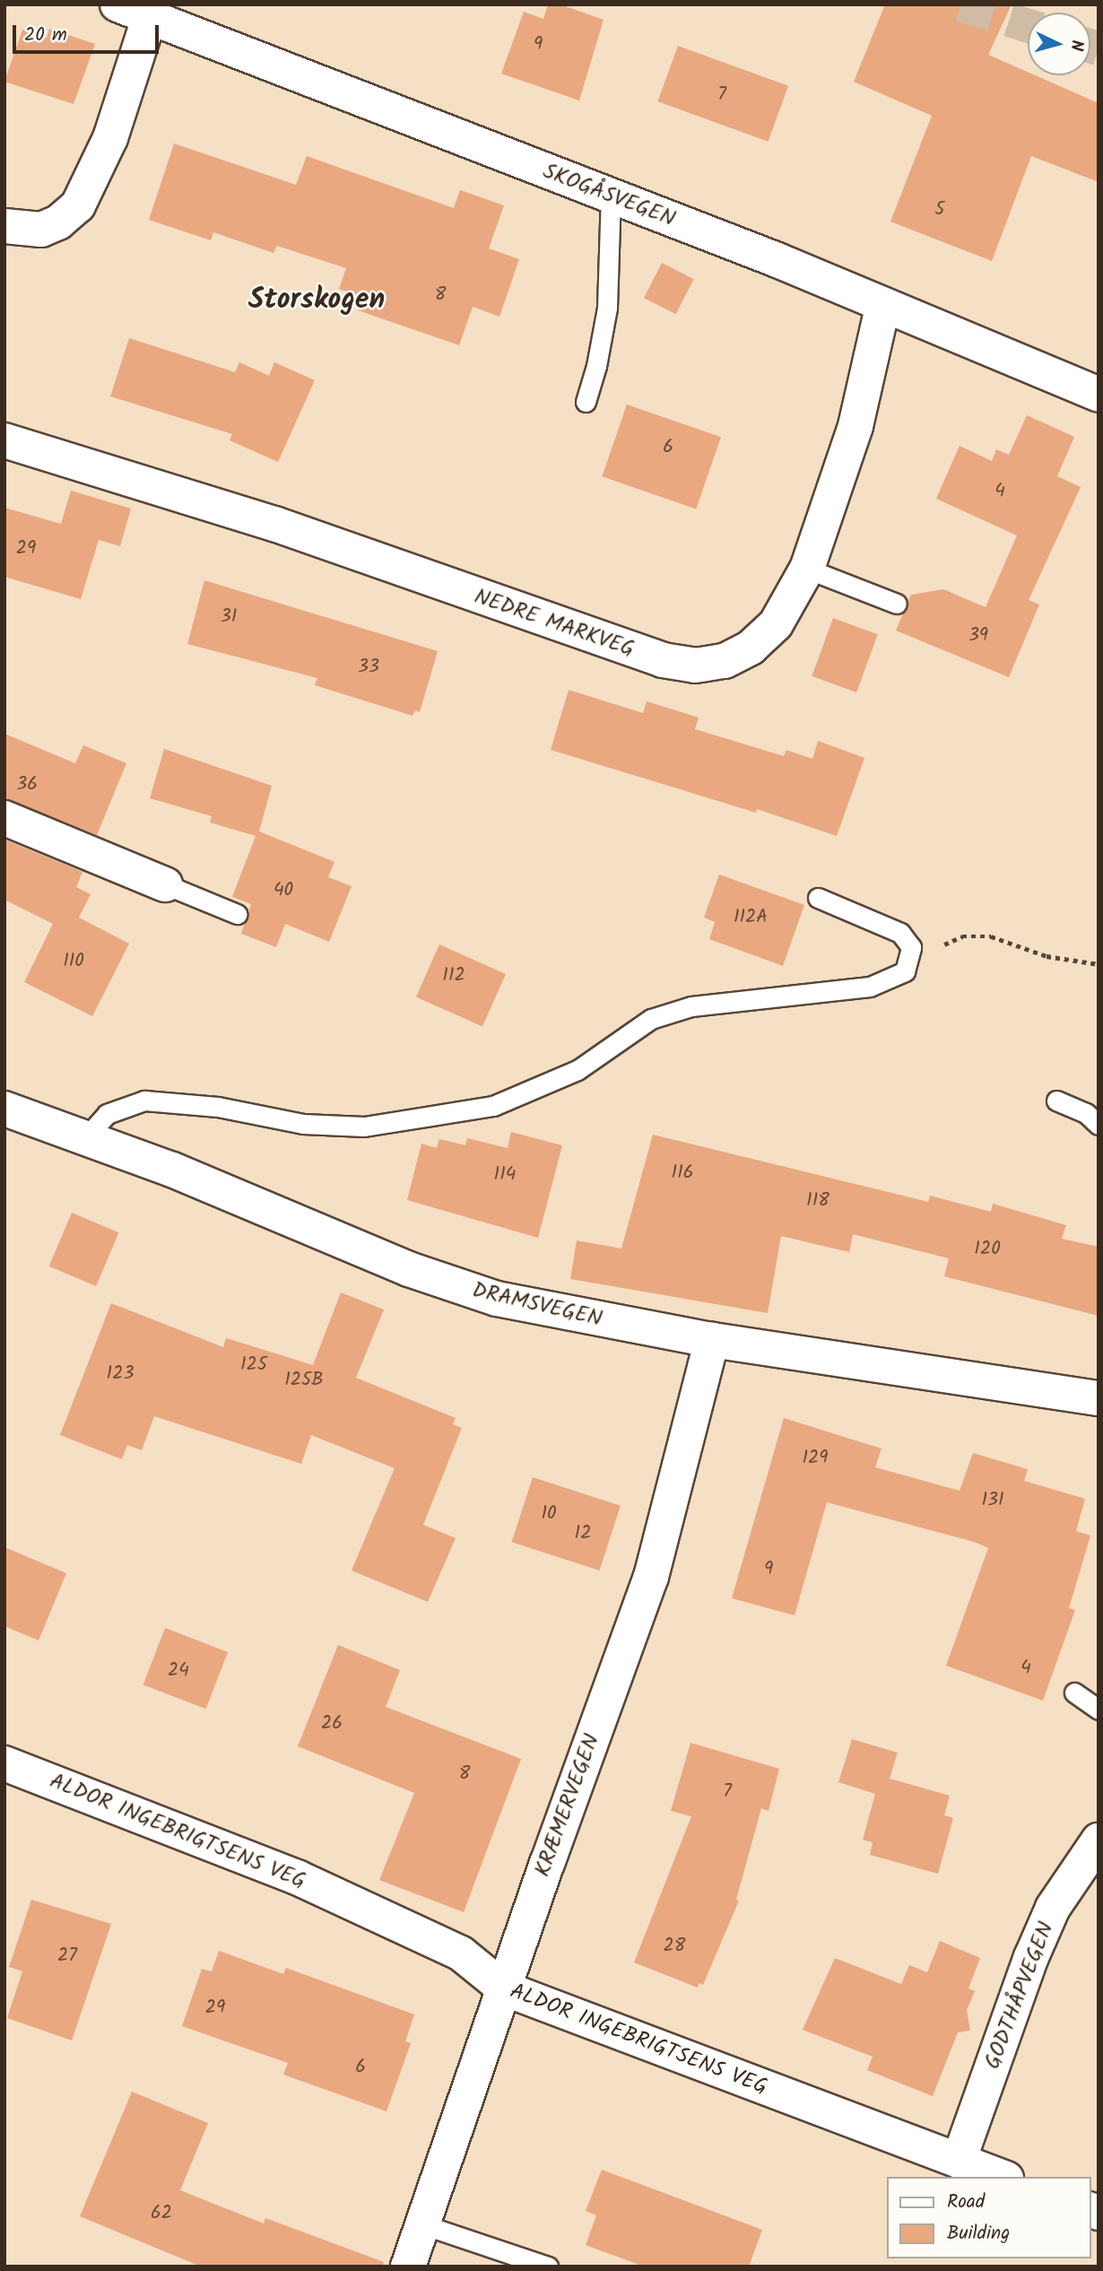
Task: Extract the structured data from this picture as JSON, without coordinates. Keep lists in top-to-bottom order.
{
  "streets": {
    "street": [
      "SKOGÅSVEGEN",
      "NEDRE MARKVEG",
      "DRAMSVEGEN",
      "KRÆMERVEGEN",
      "ALDOR INGEBRIGTSENS VEG",
      "GODTHÅPVEGEN"
    ]
  },
  "crossings": [
    ["SKOGÅSVEGEN", "NEDRE MARKVEG"],
    ["DRAMSVEGEN", "KRÆMERVEGEN"],
    ["KRÆMERVEGEN", "ALDOR INGEBRIGTSENS VEG"],
    ["ALDOR INGEBRIGTSENS VEG", "GODTHÅPVEGEN"]
  ],
  "districts": ["Storskogen"],
  "house_numbers": [
    "9",
    "7",
    "5",
    "8",
    "6",
    "4",
    "29",
    "31",
    "39",
    "33",
    "36",
    "40",
    "112A",
    "110",
    "112",
    "116",
    "114",
    "118",
    "120",
    "125",
    "123",
    "125B",
    "129",
    "131",
    "10",
    "12",
    "9",
    "4",
    "24",
    "26",
    "8",
    "7",
    "28",
    "27",
    "29",
    "6",
    "62"
  ],
  "legend": ["Road", "Building"],
  "scale_bar": "20 m",
  "north": "right"
}
